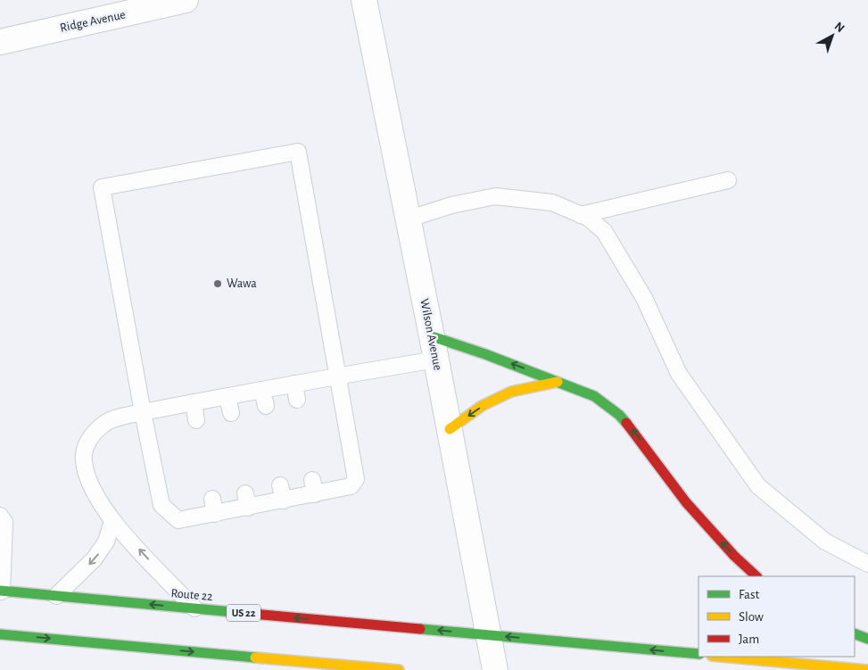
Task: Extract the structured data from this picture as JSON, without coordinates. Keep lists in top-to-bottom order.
{
  "streets": {
    "highway": ["Route 22", "US 22"],
    "street": ["Ridge Avenue", "Wilson Avenue"]
  },
  "crossings": [
    ["Wilson Avenue", "Route 22"],
    ["Wilson Avenue", "US 22"],
    ["Route 22", "US 22"]
  ],
  "places": ["Wawa"],
  "legend": ["Fast", "Slow", "Jam"],
  "north": "top right"
}
